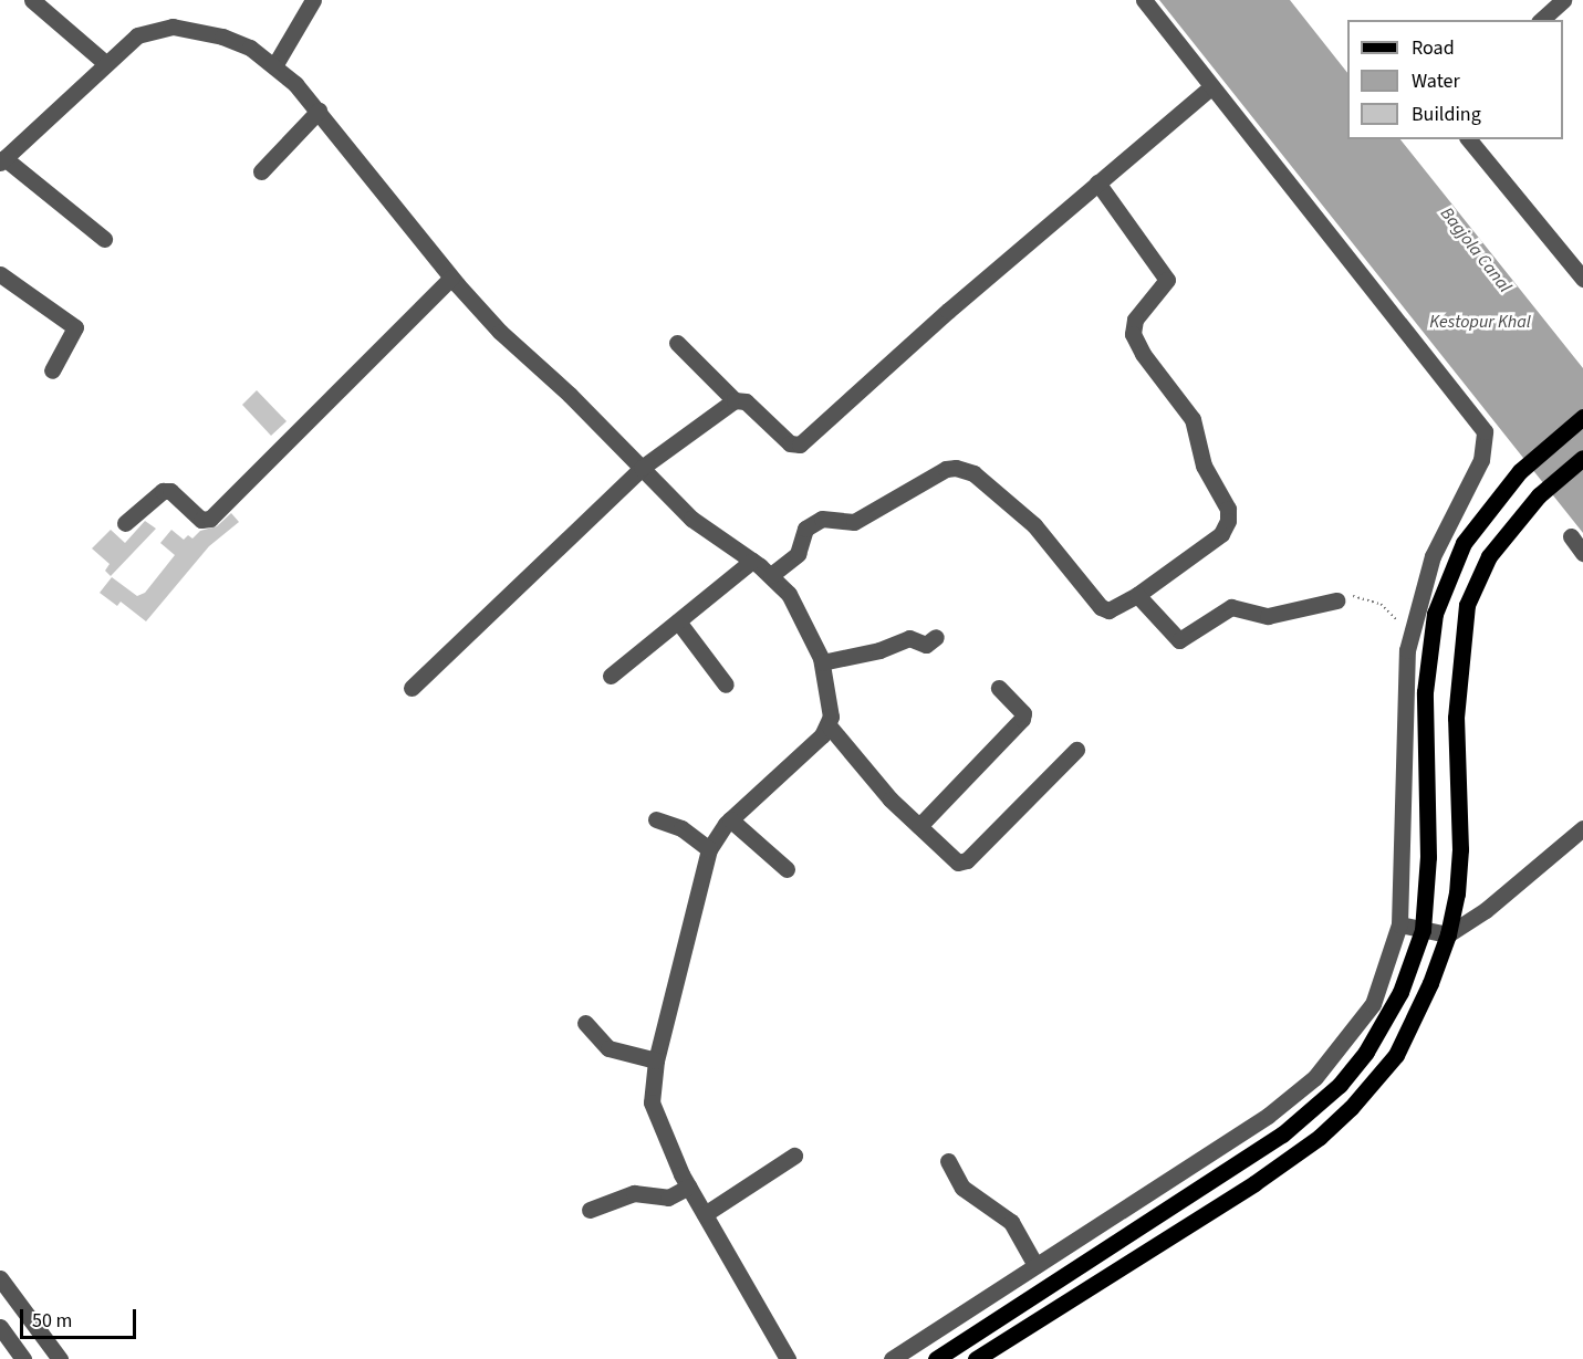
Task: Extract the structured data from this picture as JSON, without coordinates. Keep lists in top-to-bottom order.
{
  "water": ["Bagjola Canal", "Kestopur Khal"],
  "legend": ["Road", "Water", "Building"],
  "scale_bar": "50 m"
}
